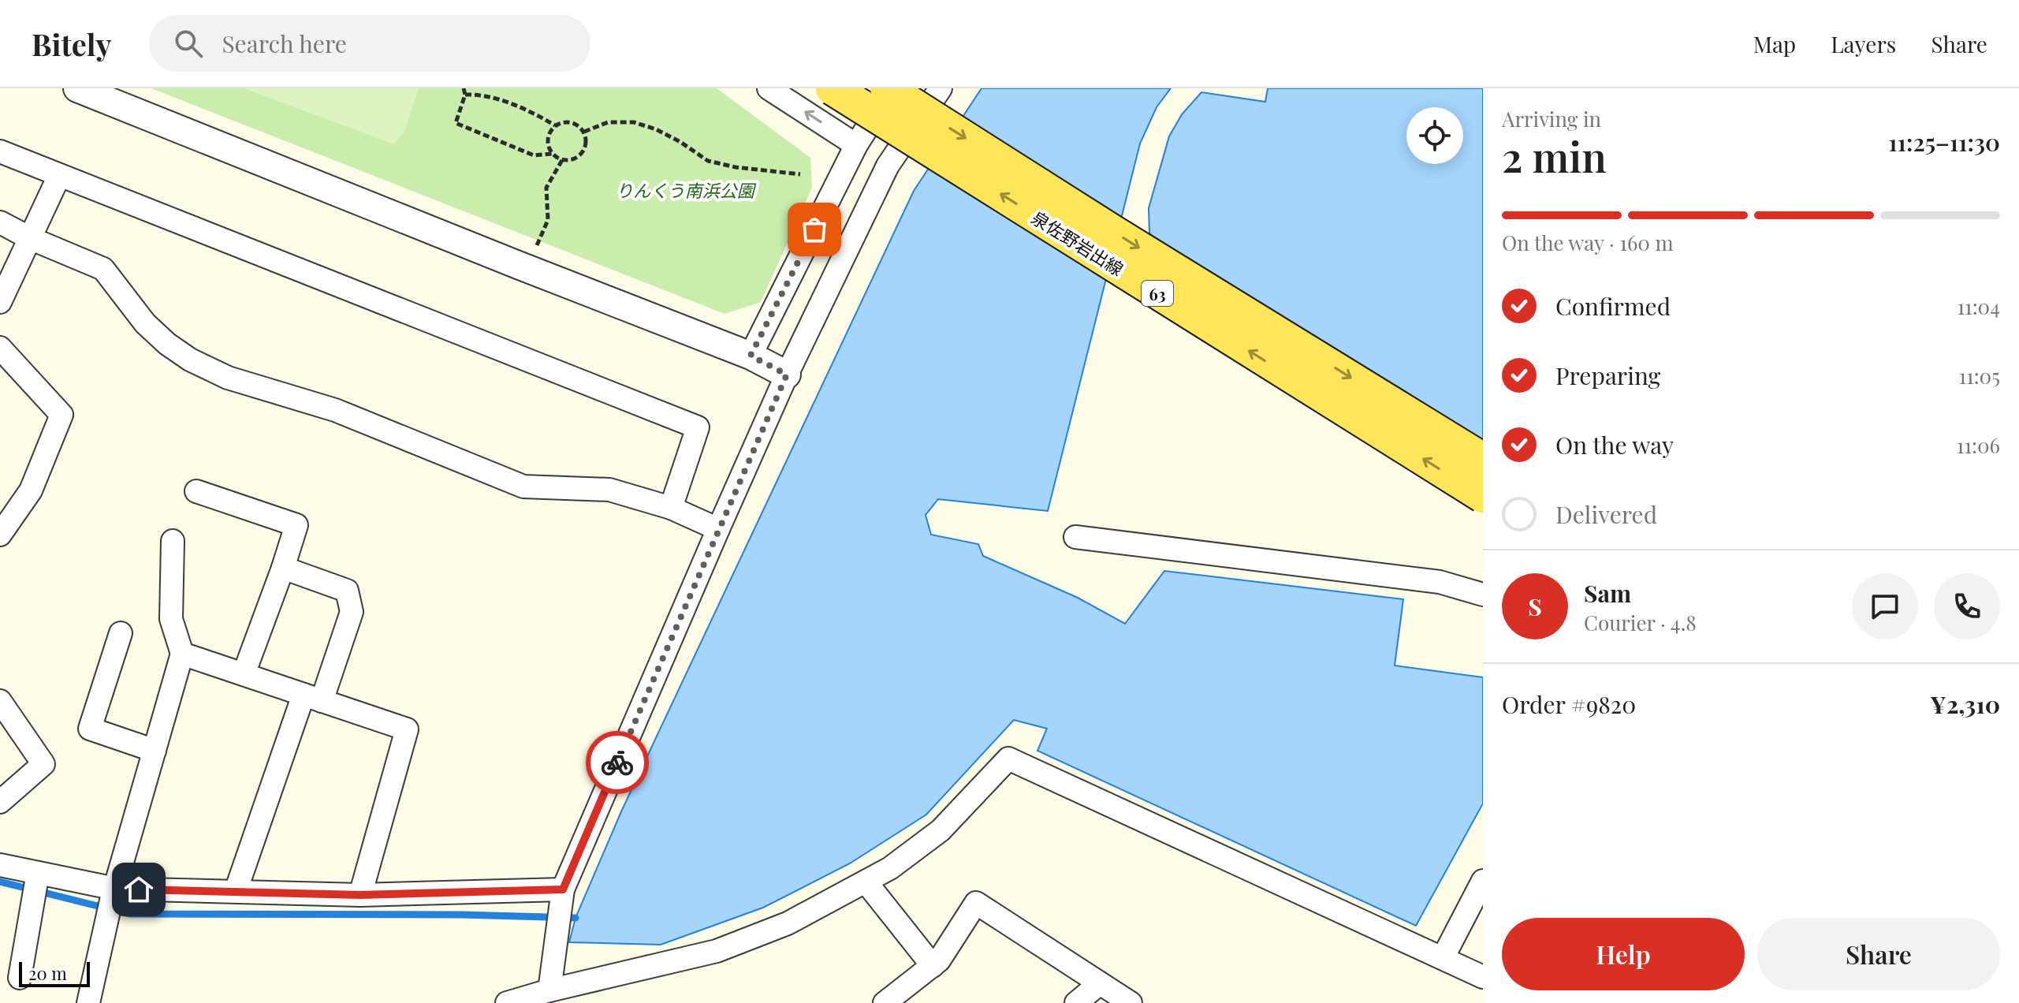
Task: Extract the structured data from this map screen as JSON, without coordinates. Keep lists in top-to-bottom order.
{
  "streets": {
    "main road": ["泉佐野岩出線", "63"]
  },
  "parks": ["りんくう南浜公園"],
  "scale_bar": "20 m",
  "page": {
    "header": "Bitely",
    "search": "Search here",
    "nav": ["Map", "Layers", "Share"],
    "heading": ["2 min", "Arriving in", "11:25–11:30"],
    "panel": [
      "Sam",
      "Courier · 4.8",
      "Order #9820",
      "¥2,310"
    ],
    "bar": "On the way · 160 m",
    "list": [
      ["Confirmed", "11:04"],
      ["Preparing", "11:05"],
      ["On the way", "11:06"],
      "Delivered"
    ],
    "round": "S",
    "buttons": ["Help", "Share"],
    "scale": "20 m"
  }
}
